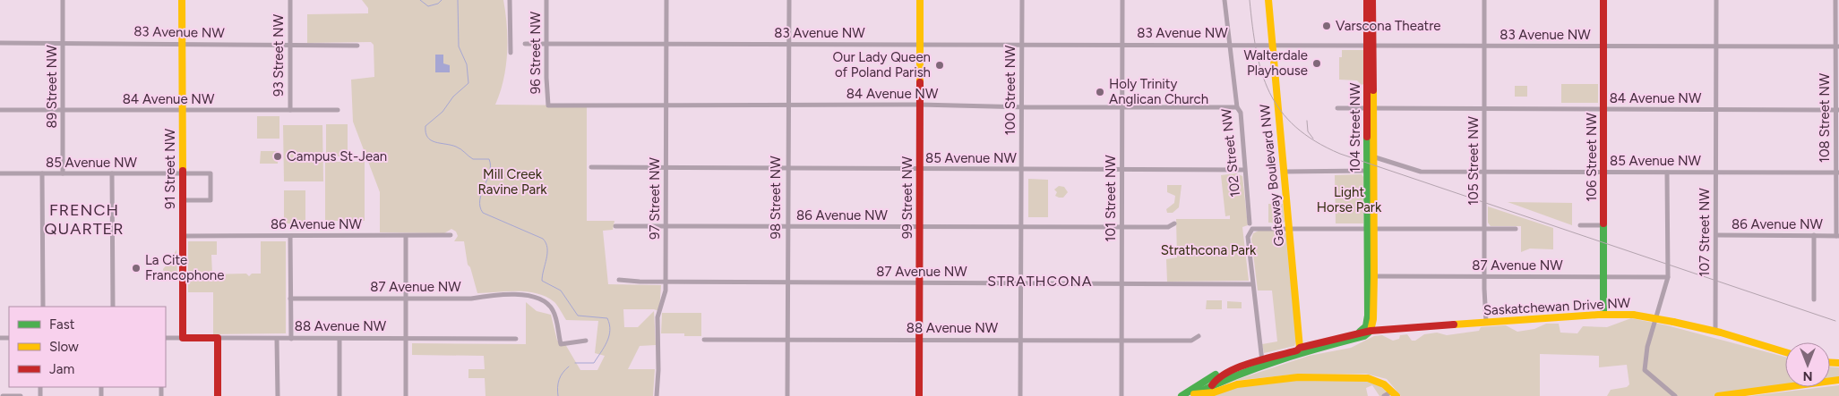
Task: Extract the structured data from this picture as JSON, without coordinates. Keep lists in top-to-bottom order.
{
  "streets": {
    "main road": [
      "104 Street NW",
      "106 Street NW",
      "91 Street NW",
      "Gateway Boulevard NW",
      "99 Street NW",
      "Saskatchewan Drive NW",
      "88 Avenue NW"
    ],
    "street": [
      "83 Avenue NW",
      "96 Street NW",
      "93 Street NW",
      "89 Street NW",
      "100 Street NW",
      "84 Avenue NW",
      "108 Street NW",
      "102 Street NW",
      "85 Avenue NW",
      "105 Street NW",
      "98 Street NW",
      "97 Street NW",
      "101 Street NW",
      "86 Avenue NW",
      "107 Street NW",
      "87 Avenue NW"
    ]
  },
  "crossings": [
    ["83 Avenue NW", "96 Street NW"],
    ["83 Avenue NW", "93 Street NW"],
    ["83 Avenue NW", "89 Street NW"],
    ["83 Avenue NW", "100 Street NW"],
    ["83 Avenue NW", "108 Street NW"],
    ["83 Avenue NW", "104 Street NW"],
    ["83 Avenue NW", "102 Street NW"],
    ["83 Avenue NW", "106 Street NW"],
    ["83 Avenue NW", "105 Street NW"],
    ["83 Avenue NW", "91 Street NW"],
    ["83 Avenue NW", "Gateway Boulevard NW"],
    ["83 Avenue NW", "98 Street NW"],
    ["83 Avenue NW", "99 Street NW"],
    ["83 Avenue NW", "97 Street NW"],
    ["83 Avenue NW", "101 Street NW"],
    ["83 Avenue NW", "107 Street NW"],
    ["96 Street NW", "84 Avenue NW"],
    ["93 Street NW", "84 Avenue NW"],
    ["89 Street NW", "84 Avenue NW"],
    ["89 Street NW", "85 Avenue NW"],
    ["100 Street NW", "84 Avenue NW"],
    ["100 Street NW", "85 Avenue NW"],
    ["100 Street NW", "86 Avenue NW"],
    ["100 Street NW", "87 Avenue NW"],
    ["100 Street NW", "88 Avenue NW"],
    ["84 Avenue NW", "108 Street NW"],
    ["84 Avenue NW", "104 Street NW"],
    ["84 Avenue NW", "102 Street NW"],
    ["84 Avenue NW", "106 Street NW"],
    ["84 Avenue NW", "105 Street NW"],
    ["84 Avenue NW", "91 Street NW"],
    ["84 Avenue NW", "98 Street NW"],
    ["84 Avenue NW", "99 Street NW"],
    ["84 Avenue NW", "97 Street NW"],
    ["84 Avenue NW", "101 Street NW"],
    ["84 Avenue NW", "107 Street NW"],
    ["108 Street NW", "85 Avenue NW"],
    ["108 Street NW", "86 Avenue NW"],
    ["104 Street NW", "85 Avenue NW"],
    ["104 Street NW", "87 Avenue NW"],
    ["104 Street NW", "Saskatchewan Drive NW"],
    ["102 Street NW", "85 Avenue NW"],
    ["106 Street NW", "85 Avenue NW"],
    ["106 Street NW", "87 Avenue NW"],
    ["106 Street NW", "Saskatchewan Drive NW"],
    ["85 Avenue NW", "105 Street NW"],
    ["85 Avenue NW", "91 Street NW"],
    ["85 Avenue NW", "98 Street NW"],
    ["85 Avenue NW", "99 Street NW"],
    ["85 Avenue NW", "97 Street NW"],
    ["85 Avenue NW", "101 Street NW"],
    ["85 Avenue NW", "107 Street NW"],
    ["105 Street NW", "87 Avenue NW"],
    ["105 Street NW", "Saskatchewan Drive NW"],
    ["91 Street NW", "86 Avenue NW"],
    ["91 Street NW", "88 Avenue NW"],
    ["Gateway Boulevard NW", "Saskatchewan Drive NW"],
    ["98 Street NW", "86 Avenue NW"],
    ["98 Street NW", "87 Avenue NW"],
    ["98 Street NW", "88 Avenue NW"],
    ["99 Street NW", "86 Avenue NW"],
    ["99 Street NW", "87 Avenue NW"],
    ["99 Street NW", "88 Avenue NW"],
    ["97 Street NW", "86 Avenue NW"],
    ["97 Street NW", "87 Avenue NW"],
    ["101 Street NW", "86 Avenue NW"],
    ["101 Street NW", "87 Avenue NW"],
    ["101 Street NW", "88 Avenue NW"],
    ["86 Avenue NW", "107 Street NW"],
    ["107 Street NW", "Saskatchewan Drive NW"]
  ],
  "districts": ["FRENCH QUARTER", "STRATHCONA"],
  "parks": ["Mill Creek Ravine Park", "Light Horse Park", "Strathcona Park"],
  "places": [
    "Varscona Theatre",
    "Walterdale Playhouse",
    "Our Lady Queen of Poland Parish",
    "Holy Trinity Anglican Church",
    "Campus St-Jean",
    "La Cite Francophone"
  ],
  "legend": ["Fast", "Slow", "Jam"],
  "north": "bottom"
}
